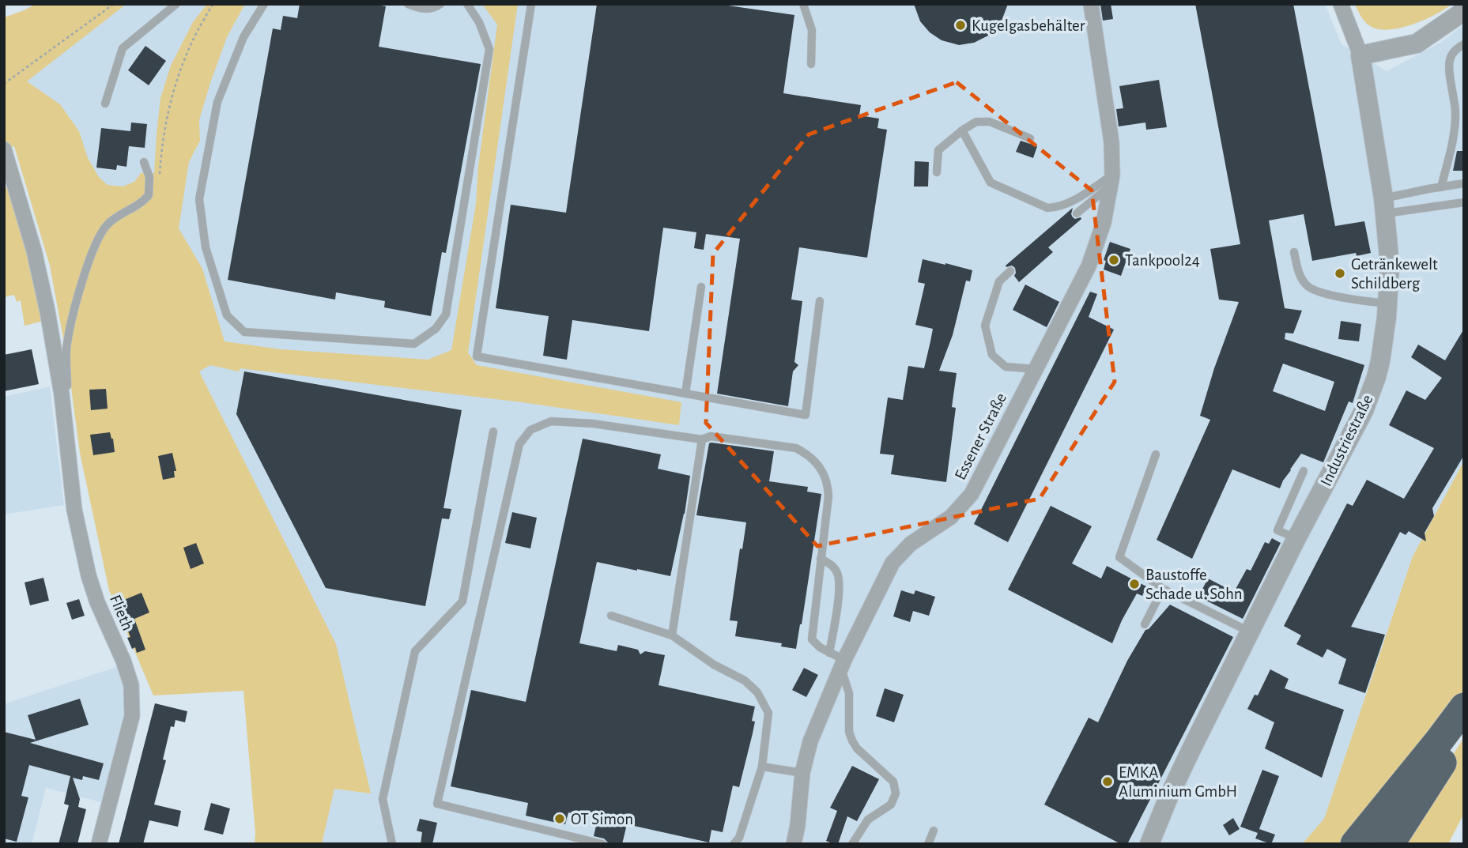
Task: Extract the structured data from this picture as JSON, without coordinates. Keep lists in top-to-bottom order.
{
  "streets": {
    "street": ["Essener Straße", "Industriestraße", "Flieth"]
  },
  "places": [
    "Kugelgasbehälter",
    "Tankpool24",
    "Getränkewelt Schildberg",
    "Baustoffe Schade u. Sohn",
    "EMKA Aluminium GmbH",
    "OT Simon"
  ]
}
